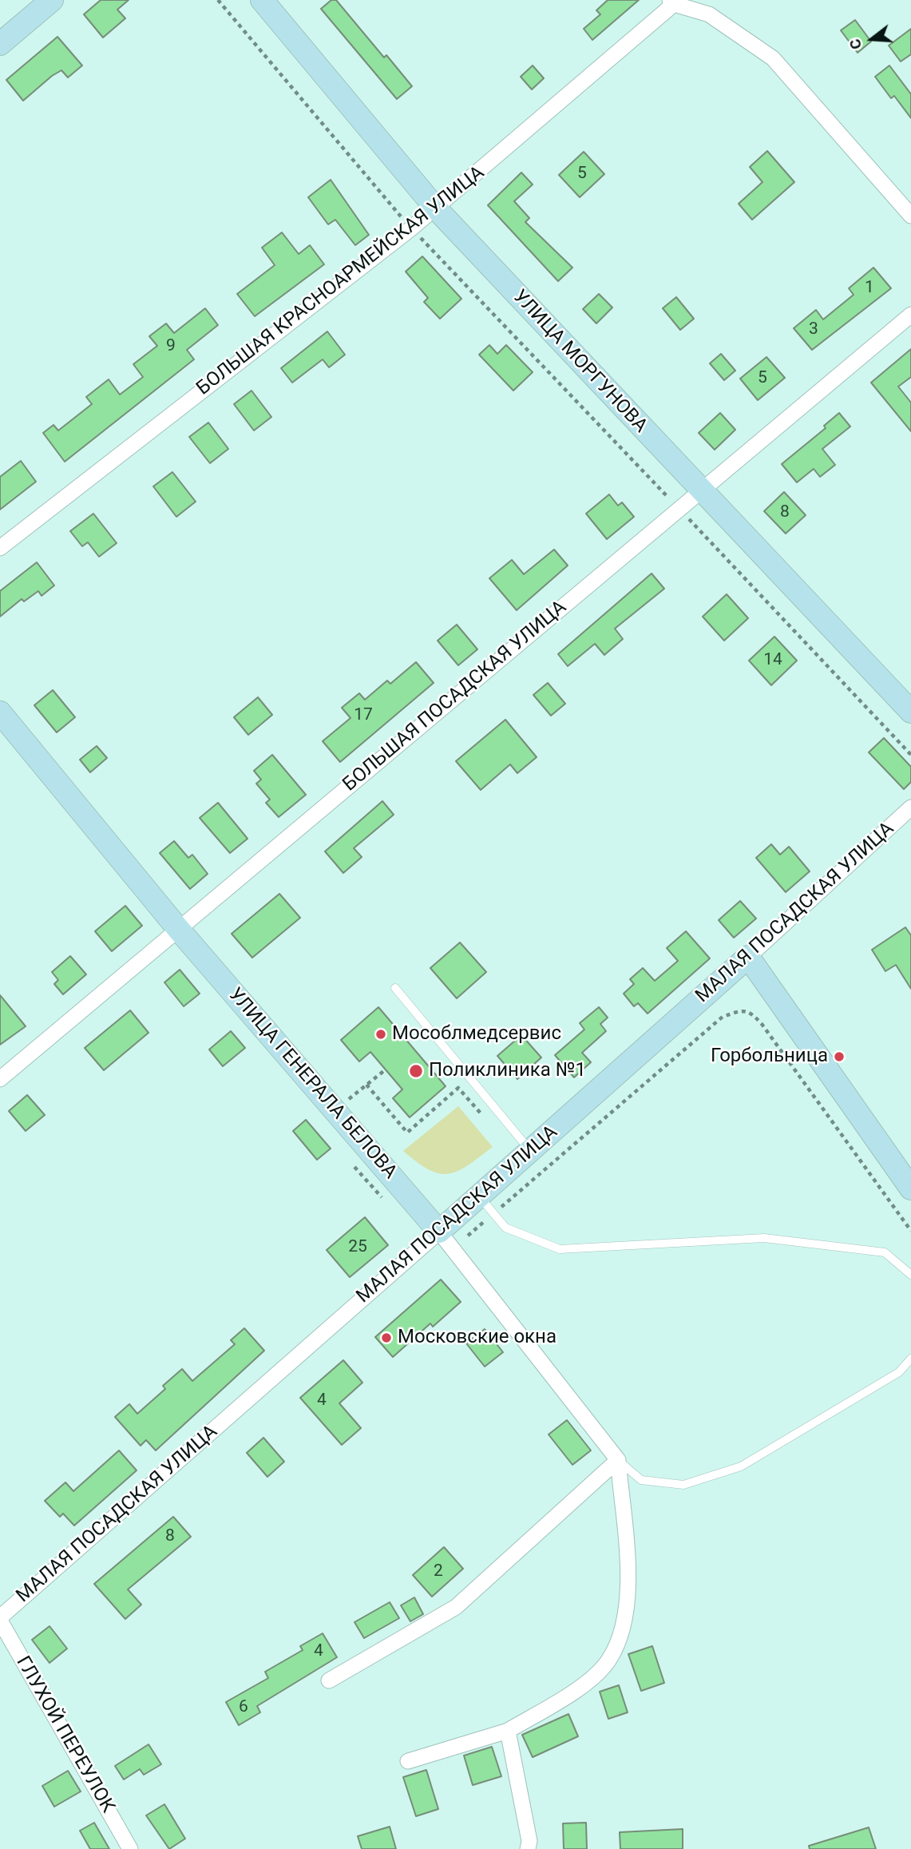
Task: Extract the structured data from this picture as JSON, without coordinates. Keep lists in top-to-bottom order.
{
  "streets": {
    "main road": ["УЛИЦА МОРГУНОВА", "МАЛАЯ ПОСАДСКАЯ УЛИЦА", "УЛИЦА ГЕНЕРАЛА БЕЛОВА"],
    "street": ["БОЛЬШАЯ КРАСНОАРМЕЙСКАЯ УЛИЦА", "БОЛЬШАЯ ПОСАДСКАЯ УЛИЦА", "ГЛУХОЙ ПЕРЕУЛОК"]
  },
  "crossings": [
    ["БОЛЬШАЯ КРАСНОАРМЕЙСКАЯ УЛИЦА", "УЛИЦА МОРГУНОВА"],
    ["УЛИЦА МОРГУНОВА", "БОЛЬШАЯ ПОСАДСКАЯ УЛИЦА"],
    ["БОЛЬШАЯ ПОСАДСКАЯ УЛИЦА", "УЛИЦА ГЕНЕРАЛА БЕЛОВА"],
    ["МАЛАЯ ПОСАДСКАЯ УЛИЦА", "УЛИЦА ГЕНЕРАЛА БЕЛОВА"],
    ["МАЛАЯ ПОСАДСКАЯ УЛИЦА", "ГЛУХОЙ ПЕРЕУЛОК"]
  ],
  "places": [
    "Мособлмедсервис",
    "Горбольница",
    "Поликлиника №1",
    "Московские окна"
  ],
  "house_numbers": [
    "5",
    "1",
    "3",
    "9",
    "5",
    "8",
    "14",
    "17",
    "25",
    "4",
    "8",
    "2",
    "4",
    "6"
  ],
  "north": "left"
}
